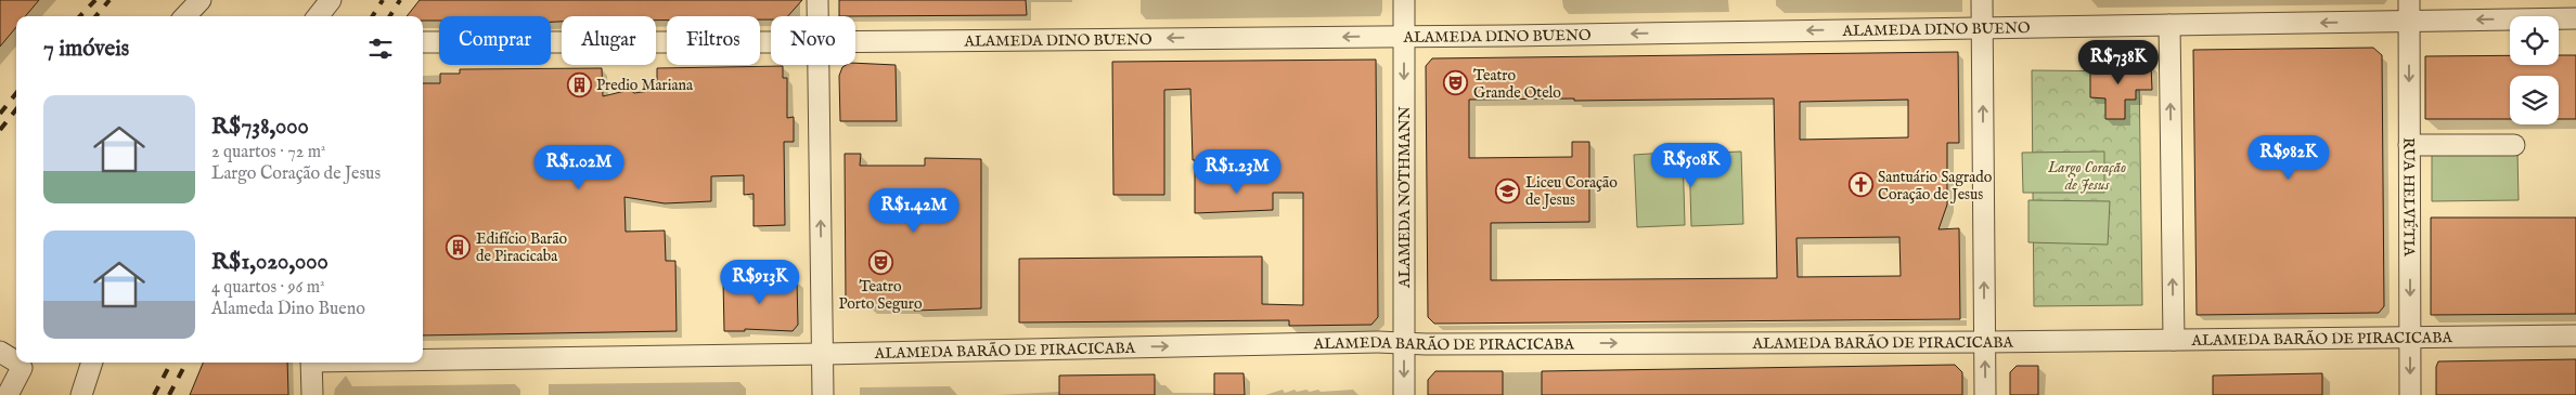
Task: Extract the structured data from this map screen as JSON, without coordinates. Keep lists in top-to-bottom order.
{
  "streets": {
    "street": [
      "ALAMEDA DINO BUENO",
      "ALAMEDA NOTHMANN",
      "RUA HELVÉTIA",
      "ALAMEDA BARÃO DE PIRACICABA"
    ]
  },
  "crossings": [
    ["ALAMEDA DINO BUENO", "ALAMEDA NOTHMANN"],
    ["ALAMEDA DINO BUENO", "RUA HELVÉTIA"],
    ["ALAMEDA NOTHMANN", "ALAMEDA BARÃO DE PIRACICABA"],
    ["RUA HELVÉTIA", "ALAMEDA BARÃO DE PIRACICABA"]
  ],
  "one_way": [
    "ALAMEDA DINO BUENO",
    "ALAMEDA NOTHMANN",
    "RUA HELVÉTIA",
    "ALAMEDA BARÃO DE PIRACICABA"
  ],
  "parks": ["Largo Coração de Jesus"],
  "places": {
    "theatre": ["Teatro Grande Otelo", "Teatro Porto Seguro"],
    "building": ["Predio Mariana", "Edifício Barão de Piracicaba"],
    "church": ["Santuário Sagrado Coração de Jesus"],
    "school or university": ["Liceu Coração de Jesus"]
  },
  "page": {
    "chip": [
      "Comprar",
      "Alugar",
      "Filtros",
      "Novo"
    ],
    "heading": "7 imóveis",
    "price": [
      "R$738K",
      "R$982K",
      "R$508K",
      "R$1.02M",
      "R$1.23M",
      "R$1.42M",
      "R$913K"
    ],
    "list": [
      {
        "name": "R$738,000",
        "note": "2 quartos · 72 m² · Largo Coração de Jesus"
      },
      {
        "name": "R$1,020,000",
        "note": "4 quartos · 96 m² · Alameda Dino Bueno"
      }
    ]
  }
}
